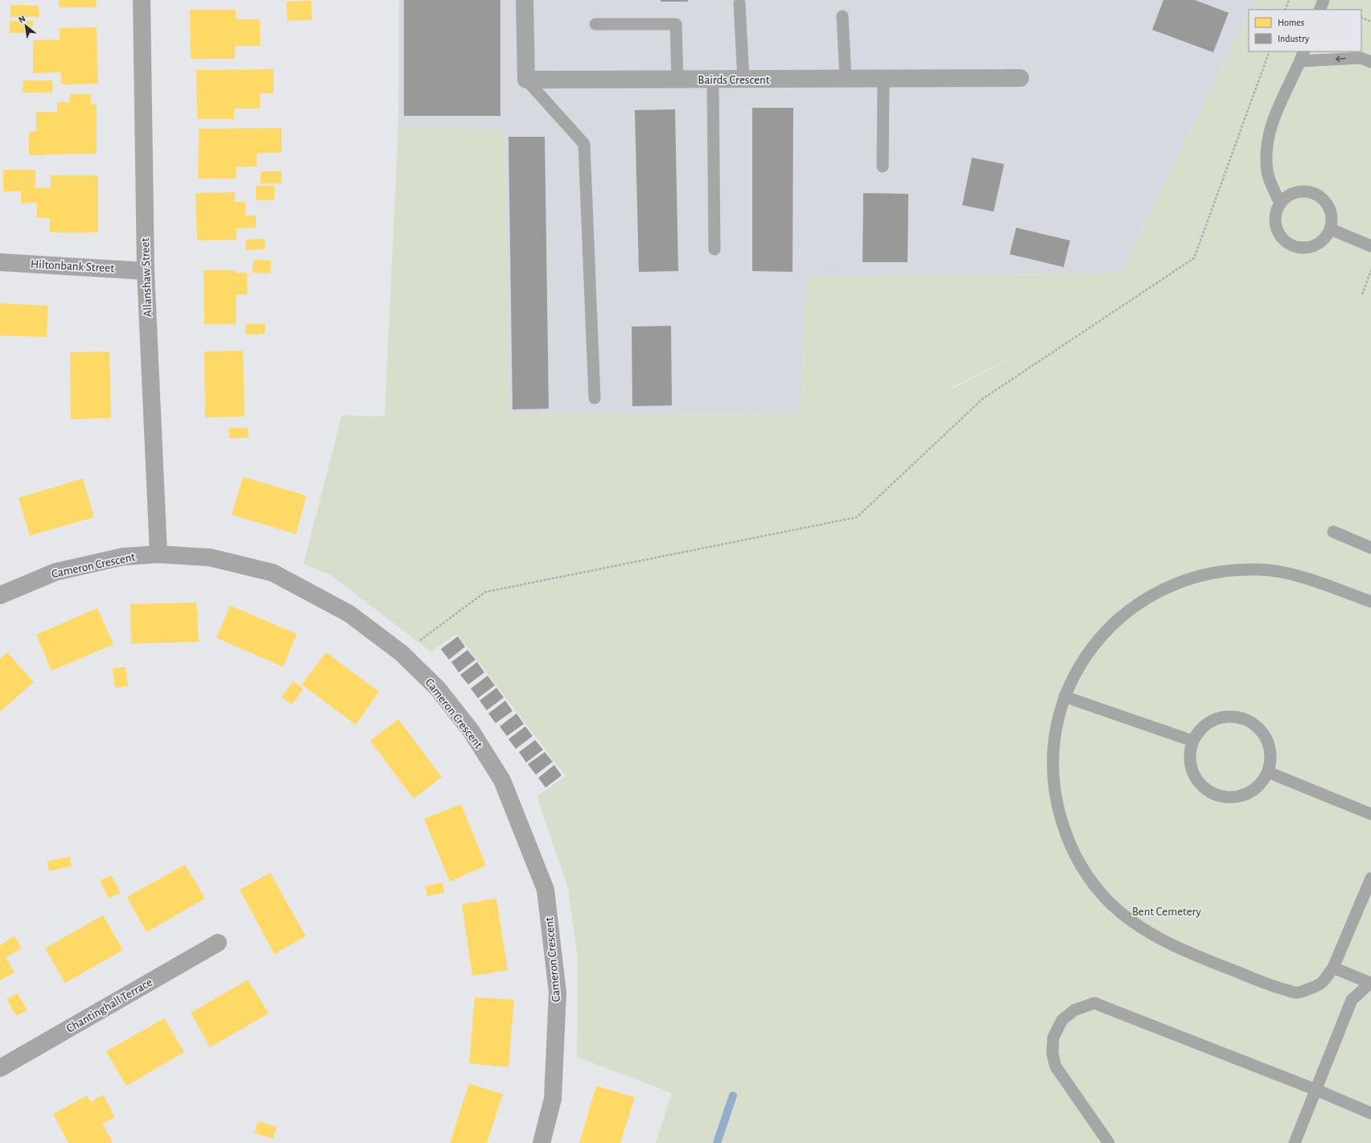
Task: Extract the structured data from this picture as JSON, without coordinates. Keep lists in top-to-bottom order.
{
  "streets": {
    "street": [
      "Bairds Crescent",
      "Hiltonbank Street",
      "Allanshaw Street",
      "Cameron Crescent",
      "Chantinghall Terrace"
    ]
  },
  "crossings": [
    ["Hiltonbank Street", "Allanshaw Street"],
    ["Allanshaw Street", "Cameron Crescent"]
  ],
  "parks": ["Bent Cemetery"],
  "legend": ["Homes", "Industry"],
  "north": "top left"
}
